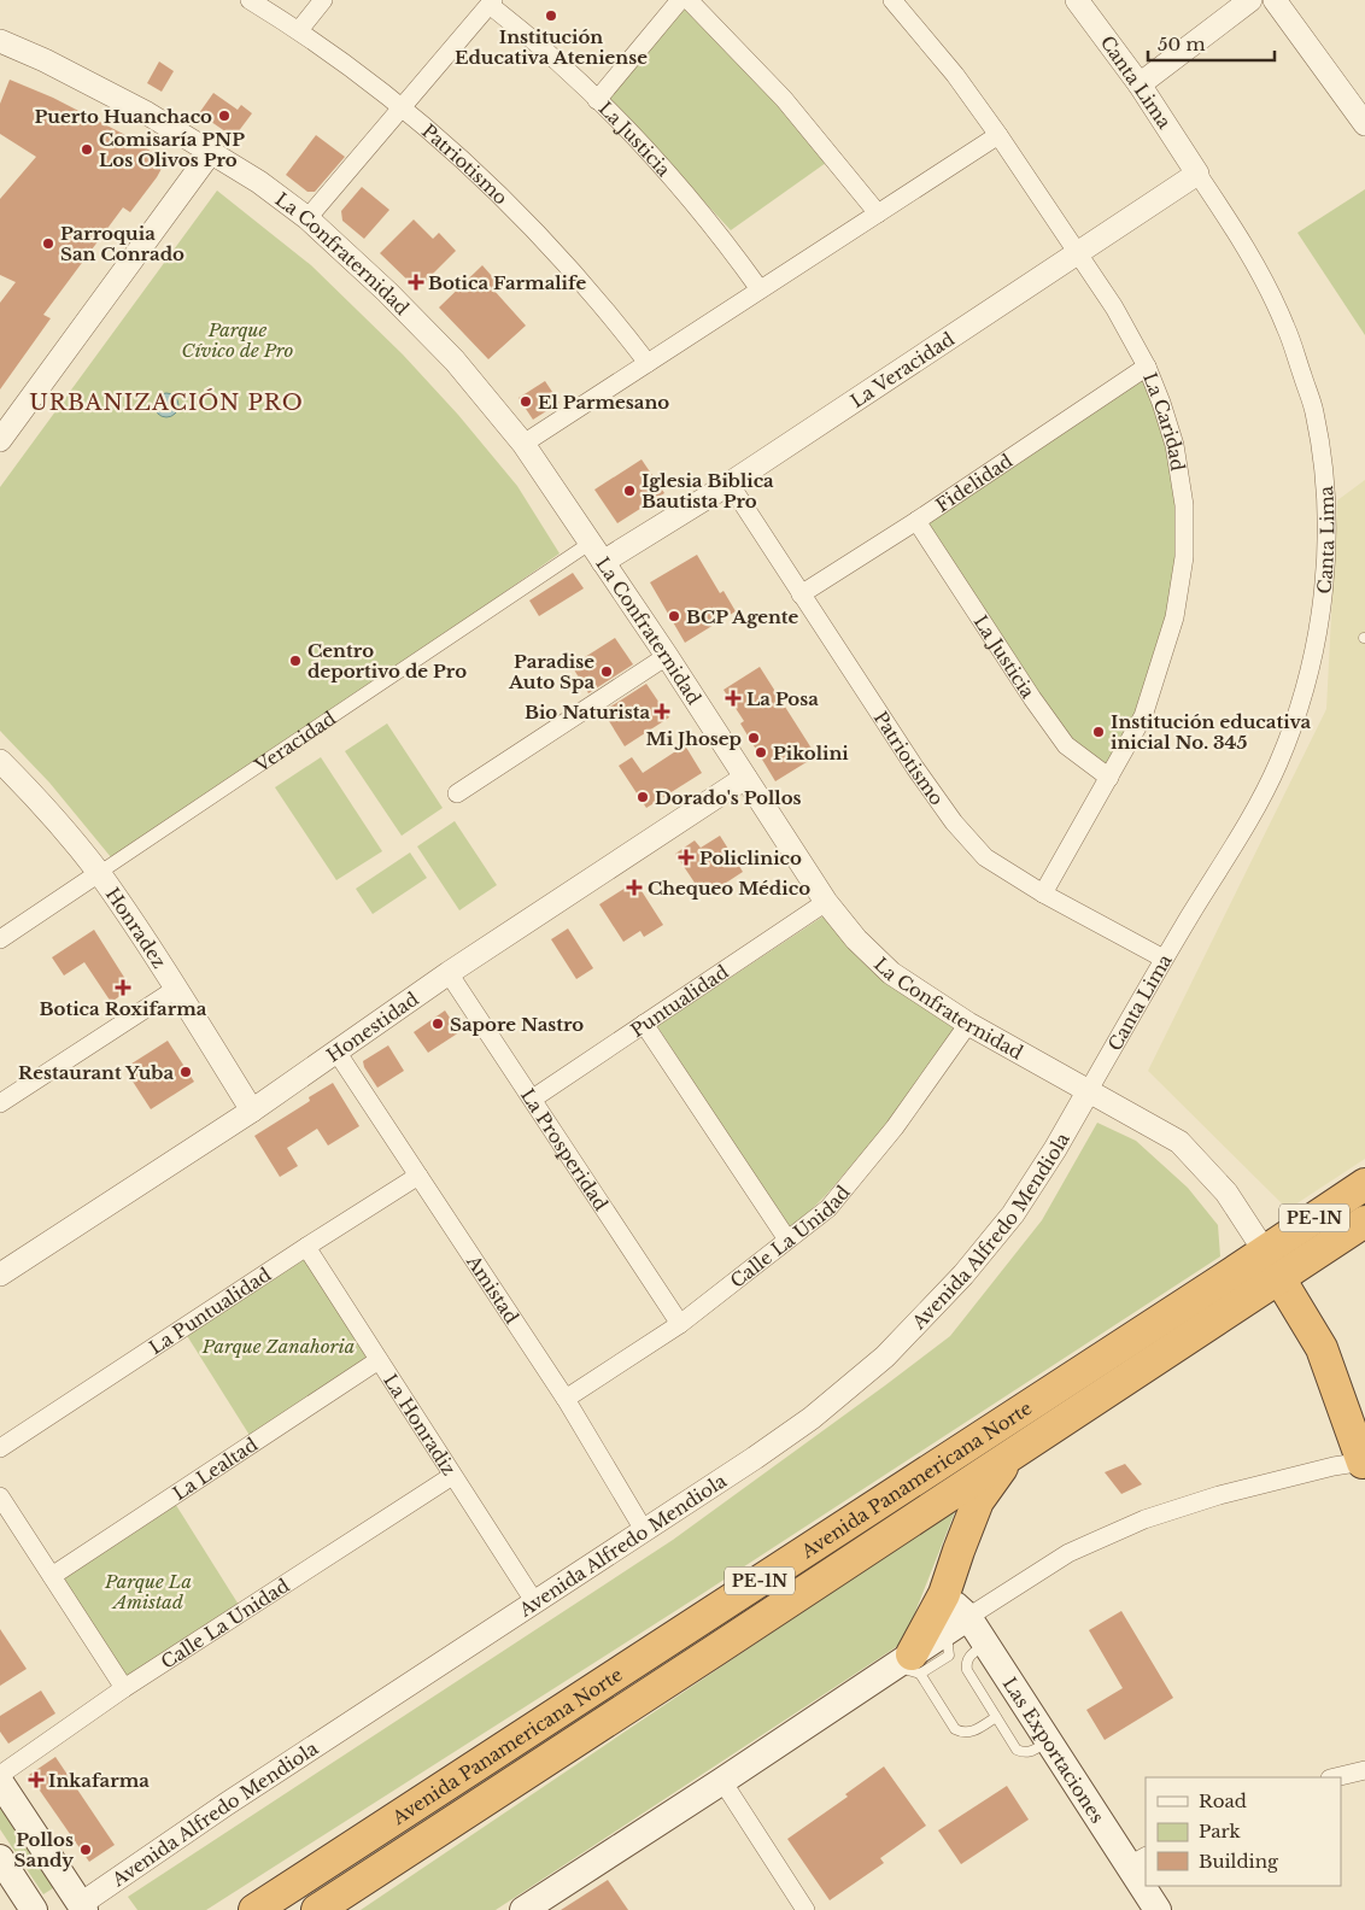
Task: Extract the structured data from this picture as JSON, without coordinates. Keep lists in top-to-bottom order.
{
  "streets": {
    "highway": ["PE-1N", "Avenida Panamericana Norte"],
    "main road": ["Las Exportaciones"],
    "street": [
      "Canta Lima",
      "La Justicia",
      "Patriotismo",
      "La Confraternidad",
      "La Veracidad",
      "La Caridad",
      "Fidelidad",
      "Veracidad",
      "Honradez",
      "Puntualidad",
      "Honestidad",
      "La Prosperidad",
      "Avenida Alfredo Mendiola",
      "Calle La Unidad",
      "Amistad",
      "La Puntualidad",
      "La Honradiz",
      "La Lealtad"
    ]
  },
  "crossings": [
    ["Canta Lima", "Patriotismo"],
    ["Canta Lima", "La Confraternidad"],
    ["Canta Lima", "La Veracidad"],
    ["Canta Lima", "Avenida Alfredo Mendiola"],
    ["La Justicia", "La Caridad"],
    ["La Justicia", "Fidelidad"],
    ["Patriotismo", "La Veracidad"],
    ["Patriotismo", "La Caridad"],
    ["Patriotismo", "Fidelidad"],
    ["La Confraternidad", "La Veracidad"],
    ["La Confraternidad", "Veracidad"],
    ["La Confraternidad", "Puntualidad"],
    ["La Confraternidad", "Honestidad"],
    ["La Confraternidad", "Avenida Alfredo Mendiola"],
    ["La Confraternidad", "Calle La Unidad"],
    ["La Confraternidad", "Avenida Panamericana Norte"],
    ["La Veracidad", "La Caridad"],
    ["La Caridad", "Fidelidad"],
    ["Veracidad", "Honradez"],
    ["Honradez", "Honestidad"],
    ["Puntualidad", "La Prosperidad"],
    ["Honestidad", "La Prosperidad"],
    ["Honestidad", "Amistad"],
    ["La Prosperidad", "Calle La Unidad"],
    ["Avenida Alfredo Mendiola", "Amistad"],
    ["Avenida Alfredo Mendiola", "La Honradiz"],
    ["Calle La Unidad", "Amistad"],
    ["Calle La Unidad", "La Honradiz"],
    ["Amistad", "La Puntualidad"],
    ["La Puntualidad", "La Honradiz"],
    ["La Honradiz", "La Lealtad"]
  ],
  "districts": ["URBANIZACIÓN PRO"],
  "parks": ["Parque Cívico de Pro", "Parque Zanahoria", "Parque La Amistad"],
  "places": {
    "other": [
      "Institución Educativa Ateniense",
      "Puerto Huanchaco",
      "Comisaría PNP Los Olivos Pro",
      "Parroquia San Conrado",
      "El Parmesano",
      "Iglesia Biblica Bautista Pro",
      "BCP Agente",
      "Centro deportivo de Pro",
      "Paradise Auto Spa",
      "Institución educativa inicial No. 345",
      "Mi Jhosep",
      "Pikolini",
      "Dorado's Pollos",
      "Sapore Nastro",
      "Restaurant Yuba",
      "Pollos Sandy"
    ],
    "health": [
      "Botica Farmalife",
      "La Posa",
      "Bio Naturista",
      "Policlinico",
      "Chequeo Médico",
      "Botica Roxifarma",
      "Inkafarma"
    ]
  },
  "legend": ["Road", "Park", "Building"],
  "scale_bar": "50 m"
}
